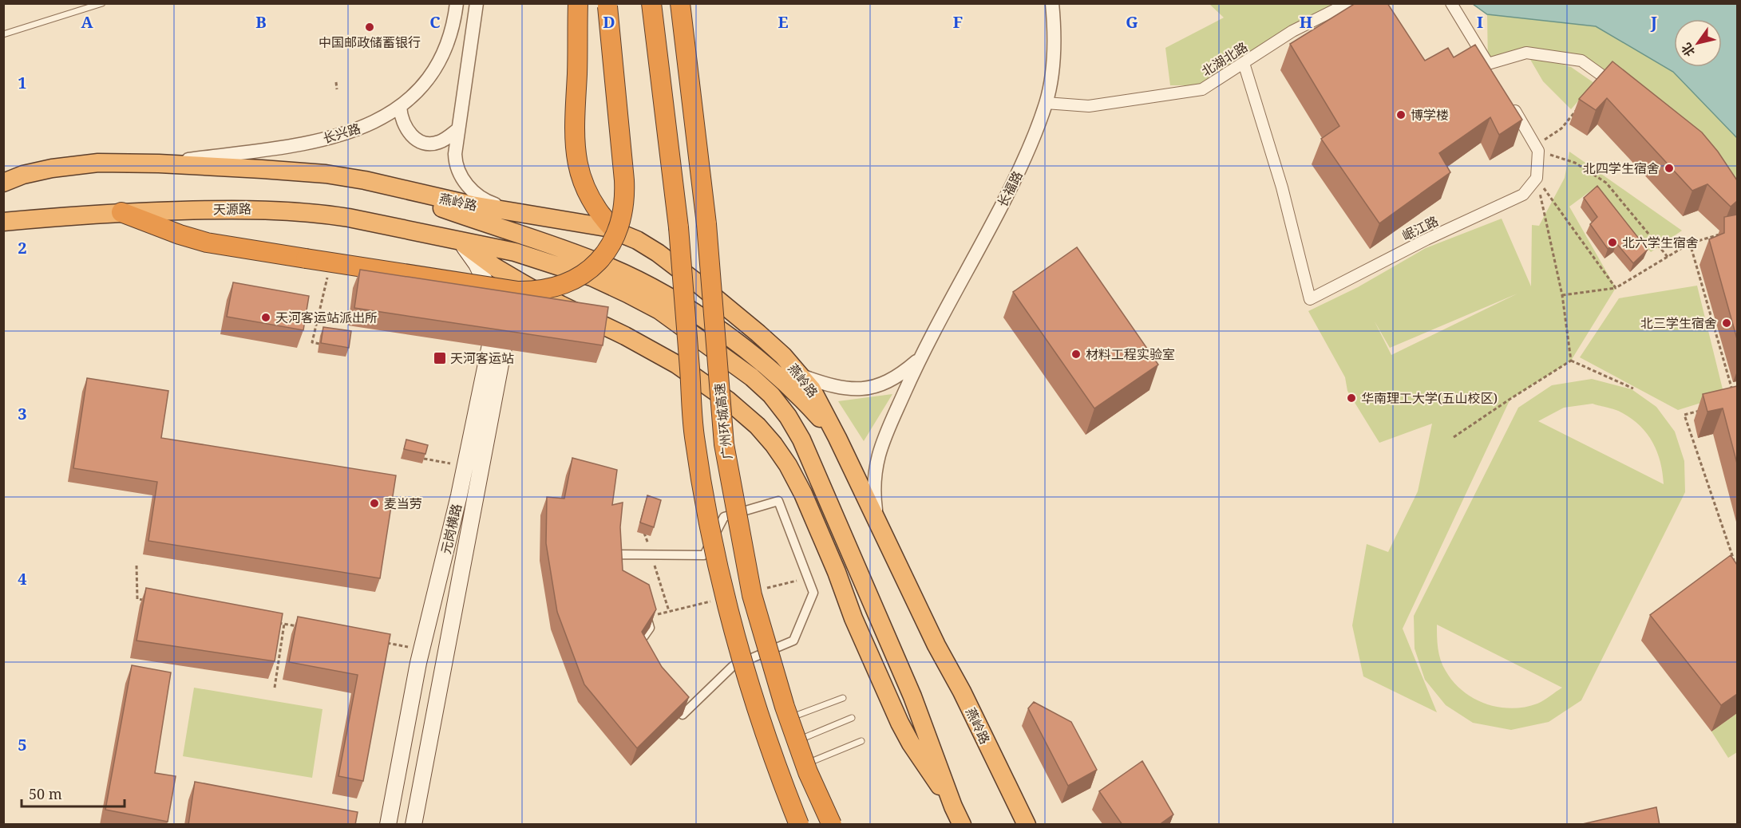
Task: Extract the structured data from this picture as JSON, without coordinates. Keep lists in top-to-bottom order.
{
  "streets": {
    "highway": ["燕岭路", "天源路", "广州环城高速"],
    "main road": ["元岗横路"],
    "street": [
      "北湖北路",
      "长兴路",
      "长福路",
      "岷江路"
    ]
  },
  "crossings": [
    ["北湖北路", "长福路"],
    ["北湖北路", "岷江路"],
    ["长福路", "燕岭路"],
    ["天源路", "元岗横路"]
  ],
  "places": {
    "other": [
      "中国邮政储蓄银行",
      "博学楼",
      "北四学生宿舍",
      "北六学生宿舍",
      "天河客运站派出所",
      "北三学生宿舍",
      "材料工程实验室",
      "华南理工大学(五山校区)",
      "麦当劳"
    ],
    "transit": ["天河客运站"]
  },
  "scale_bar": "50 m",
  "north": "bottom left",
  "grid": {
    "columns": [
      "A",
      "B",
      "C",
      "D",
      "E",
      "F",
      "G",
      "H",
      "I",
      "J"
    ],
    "rows": [
      "1",
      "2",
      "3",
      "4",
      "5"
    ]
  }
}
